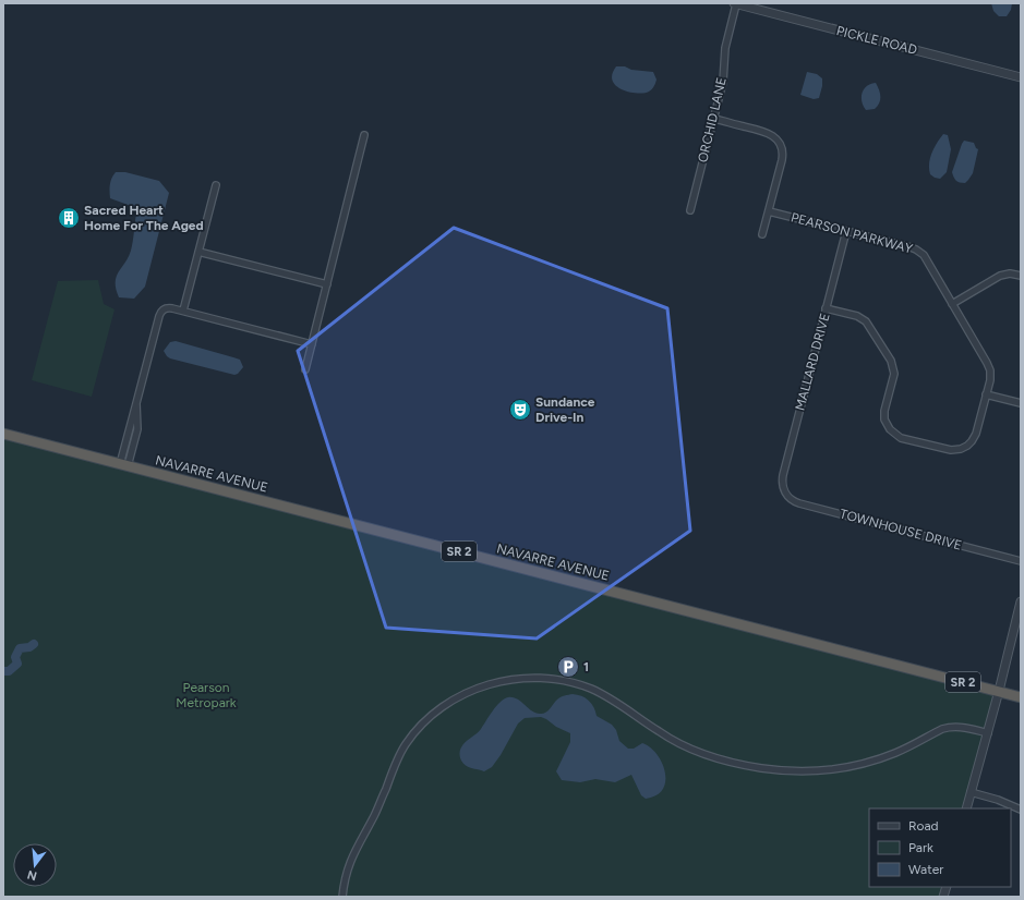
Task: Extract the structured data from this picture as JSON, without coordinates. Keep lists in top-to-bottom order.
{
  "streets": {
    "highway": ["NAVARRE AVENUE", "SR 2"],
    "street": [
      "PICKLE ROAD",
      "ORCHID LANE",
      "PEARSON PARKWAY",
      "MALLARD DRIVE",
      "TOWNHOUSE DRIVE"
    ]
  },
  "crossings": [
    ["PICKLE ROAD", "ORCHID LANE"],
    ["PEARSON PARKWAY", "MALLARD DRIVE"],
    ["MALLARD DRIVE", "TOWNHOUSE DRIVE"]
  ],
  "parks": ["Pearson Metropark"],
  "places": {
    "building": ["Sacred Heart Home For The Aged"],
    "theatre": ["Sundance Drive-In"],
    "parking": ["1"]
  },
  "legend": ["Road", "Park", "Water"],
  "north": "bottom"
}
